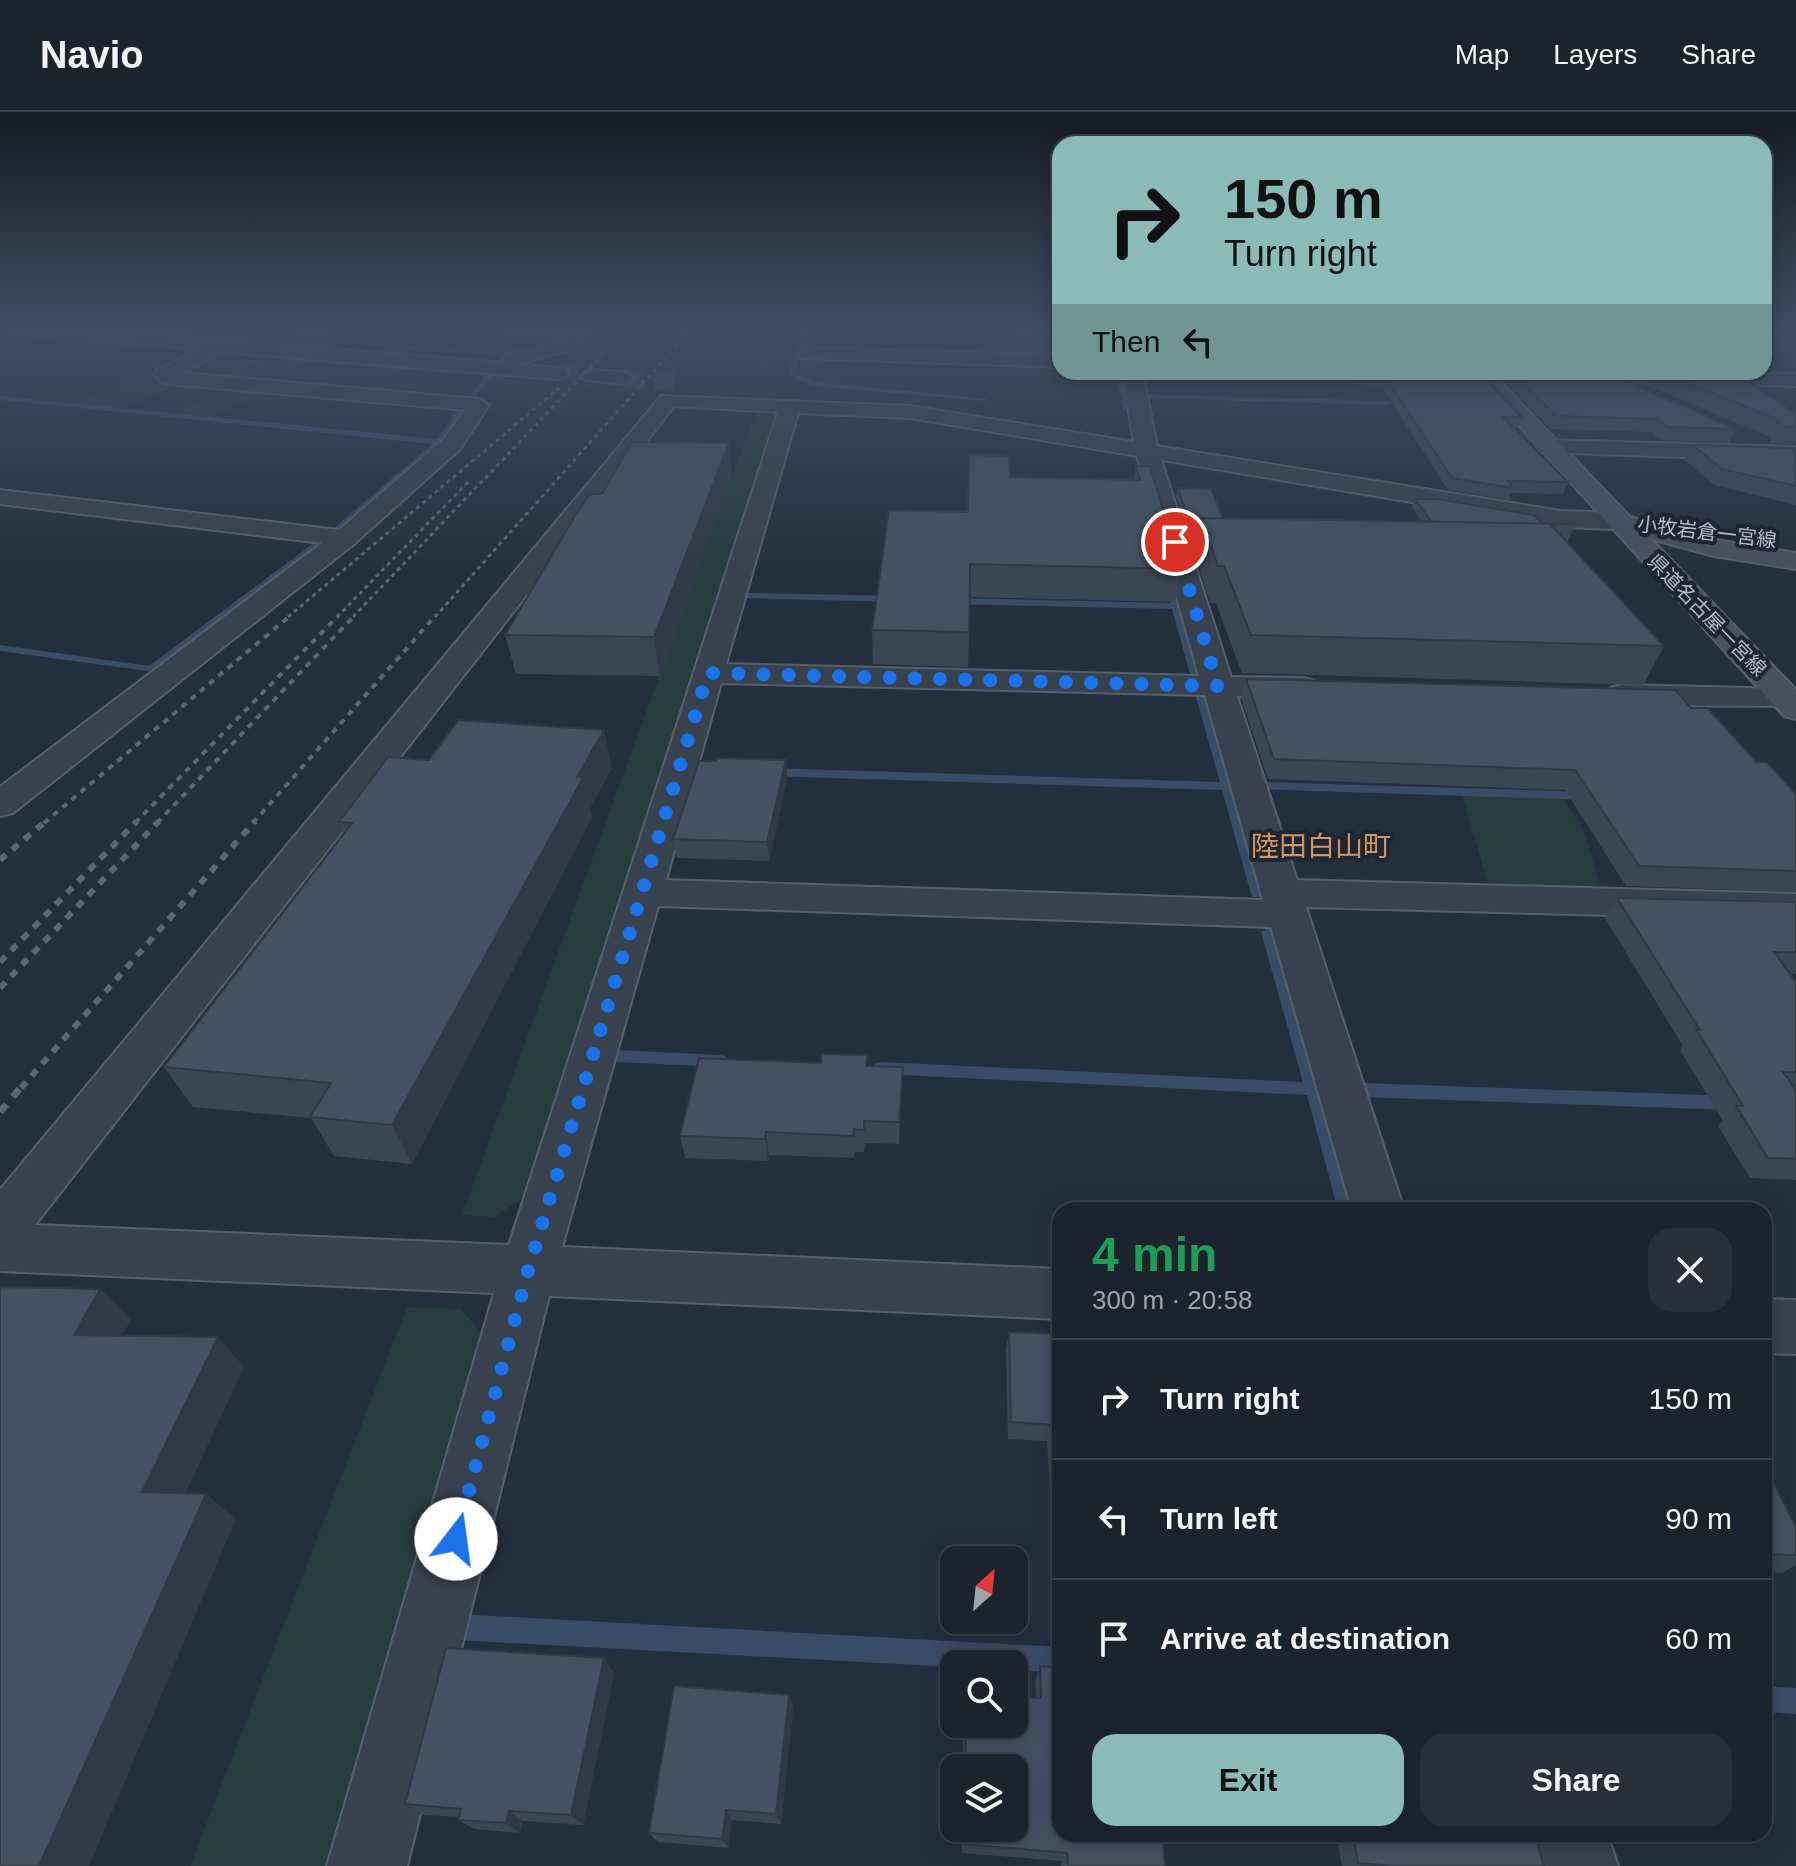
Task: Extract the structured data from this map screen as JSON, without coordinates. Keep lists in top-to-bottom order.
{
  "streets": {
    "main road": ["小牧岩倉一宮線", "県道名古屋一宮線"]
  },
  "crossings": [
    ["小牧岩倉一宮線", "県道名古屋一宮線"]
  ],
  "districts": ["陸田白山町"],
  "north": "top right",
  "page": {
    "header": "Navio",
    "nav": ["Map", "Layers", "Share"],
    "turn": ["150 m", "Turn right"],
    "then": "Then",
    "heading": ["4 min", "300 m · 20:58"],
    "list": [
      {
        "name": "Turn right",
        "value": "150 m"
      },
      {
        "name": "Turn left",
        "value": "90 m"
      },
      {
        "name": "Arrive at destination",
        "value": "60 m"
      }
    ],
    "buttons": ["Exit", "Share"]
  }
}
